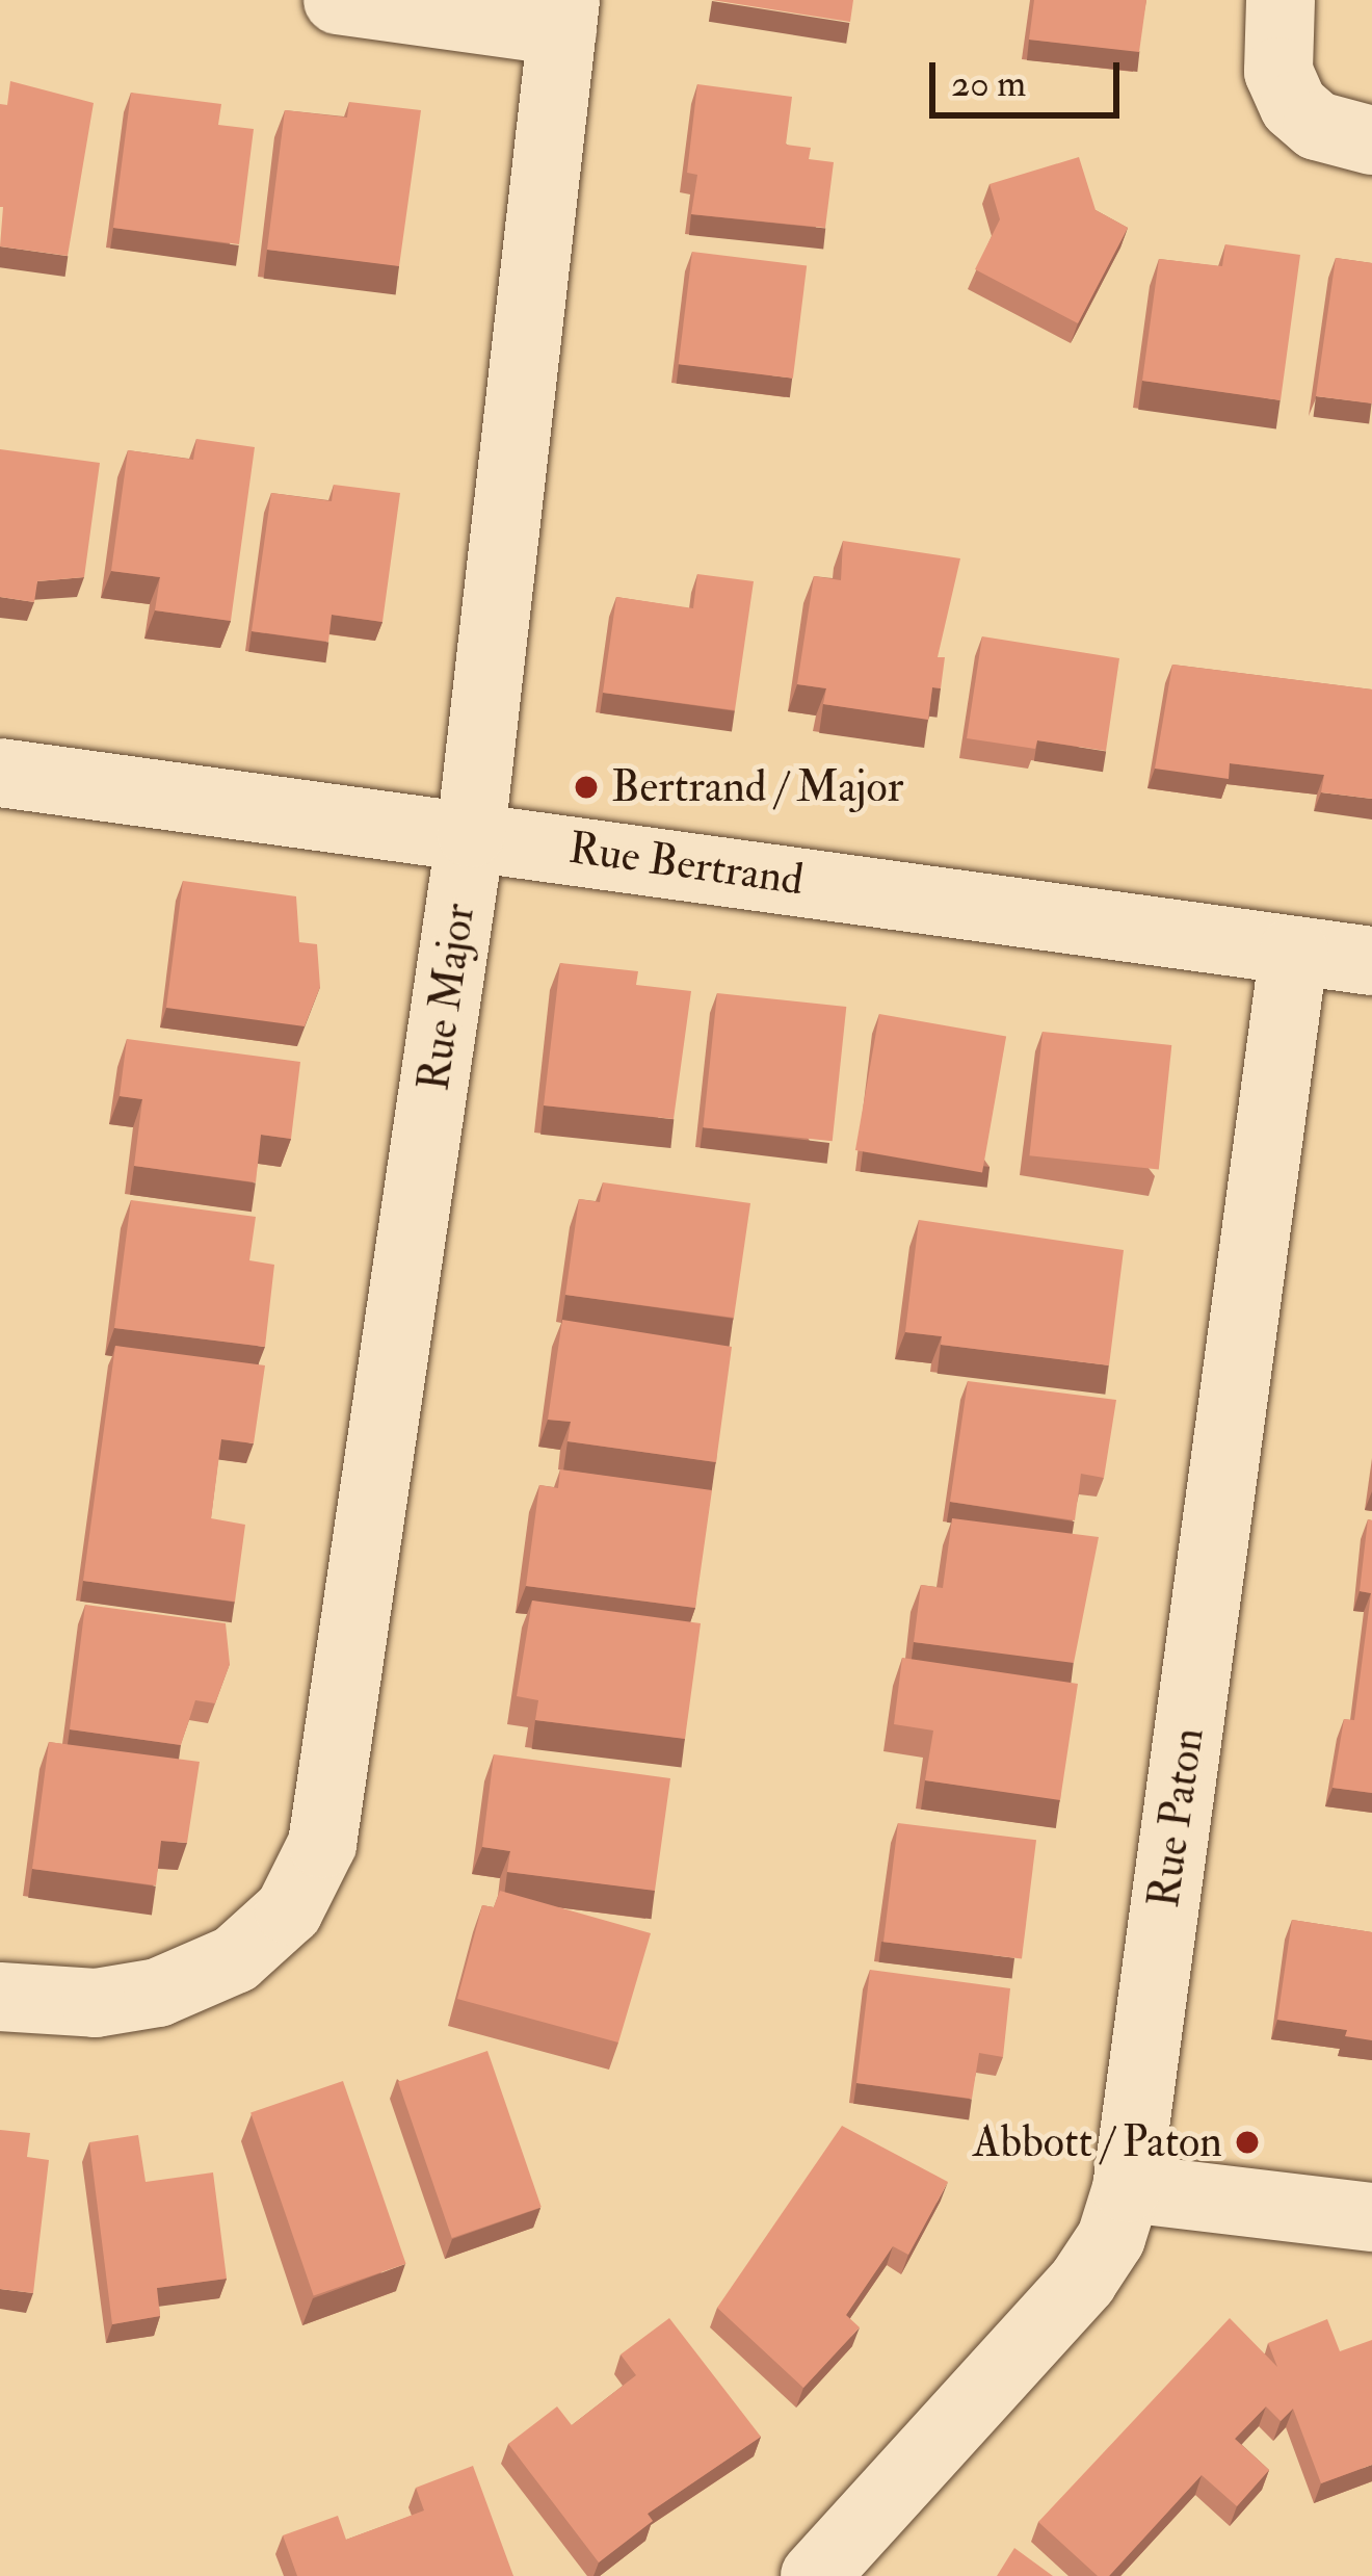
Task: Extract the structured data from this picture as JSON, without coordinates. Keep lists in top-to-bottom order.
{
  "streets": {
    "street": ["Rue Bertrand", "Rue Major", "Rue Paton"]
  },
  "crossings": [
    ["Rue Bertrand", "Rue Major"],
    ["Rue Bertrand", "Rue Paton"]
  ],
  "places": ["Bertrand / Major", "Abbott / Paton"],
  "scale_bar": "20 m"
}
